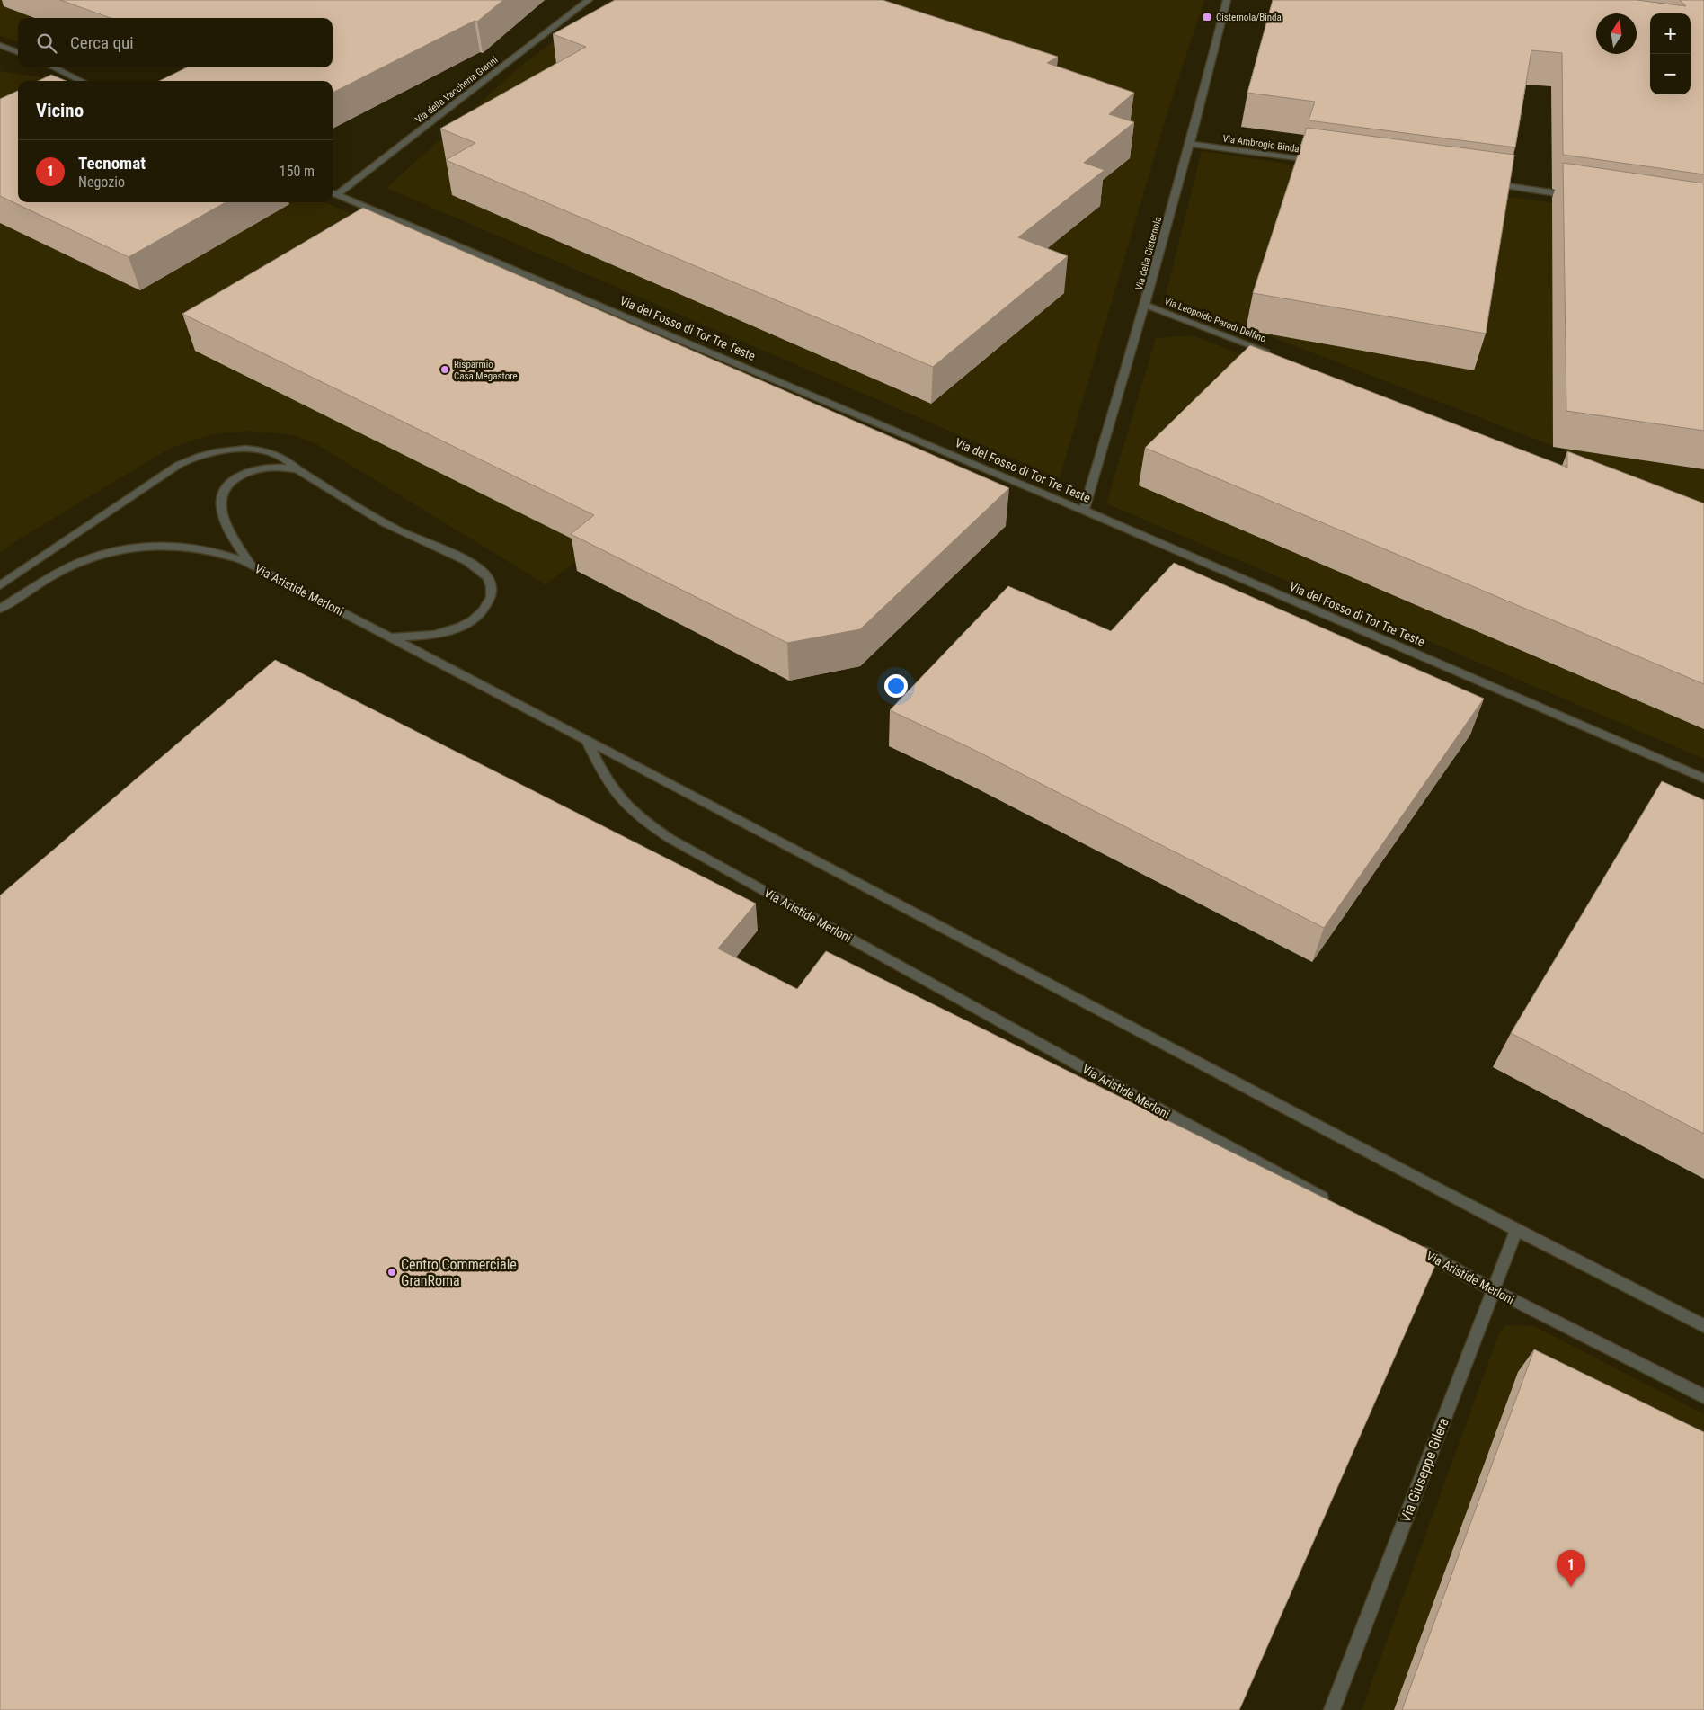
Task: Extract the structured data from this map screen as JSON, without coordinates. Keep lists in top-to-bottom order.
{
  "streets": {
    "street": [
      "Via della Vaccheria Gianni",
      "Via Ambrogio Binda",
      "Via della Cisternola",
      "Via Leopoldo Parodi Delfino",
      "Via del Fosso di Tor Tre Teste",
      "Via Aristide Merloni",
      "Via Giuseppe Gilera"
    ]
  },
  "crossings": [
    ["Via della Vaccheria Gianni", "Via del Fosso di Tor Tre Teste"],
    ["Via Ambrogio Binda", "Via della Cisternola"],
    ["Via della Cisternola", "Via Leopoldo Parodi Delfino"],
    ["Via della Cisternola", "Via del Fosso di Tor Tre Teste"],
    ["Via Aristide Merloni", "Via Giuseppe Gilera"]
  ],
  "places": {
    "transit": ["Cisternola/Binda"],
    "other": ["Risparmio Casa Megastore", "Centro Commerciale GranRoma"]
  },
  "north": "top",
  "page": {
    "map_buttons": ["+", "−"],
    "search": "Cerca qui",
    "heading": "Vicino",
    "list": [
      {
        "mark": "1",
        "name": "Tecnomat",
        "note": "Negozio",
        "value": "150 m"
      }
    ],
    "pins": "1"
  }
}
